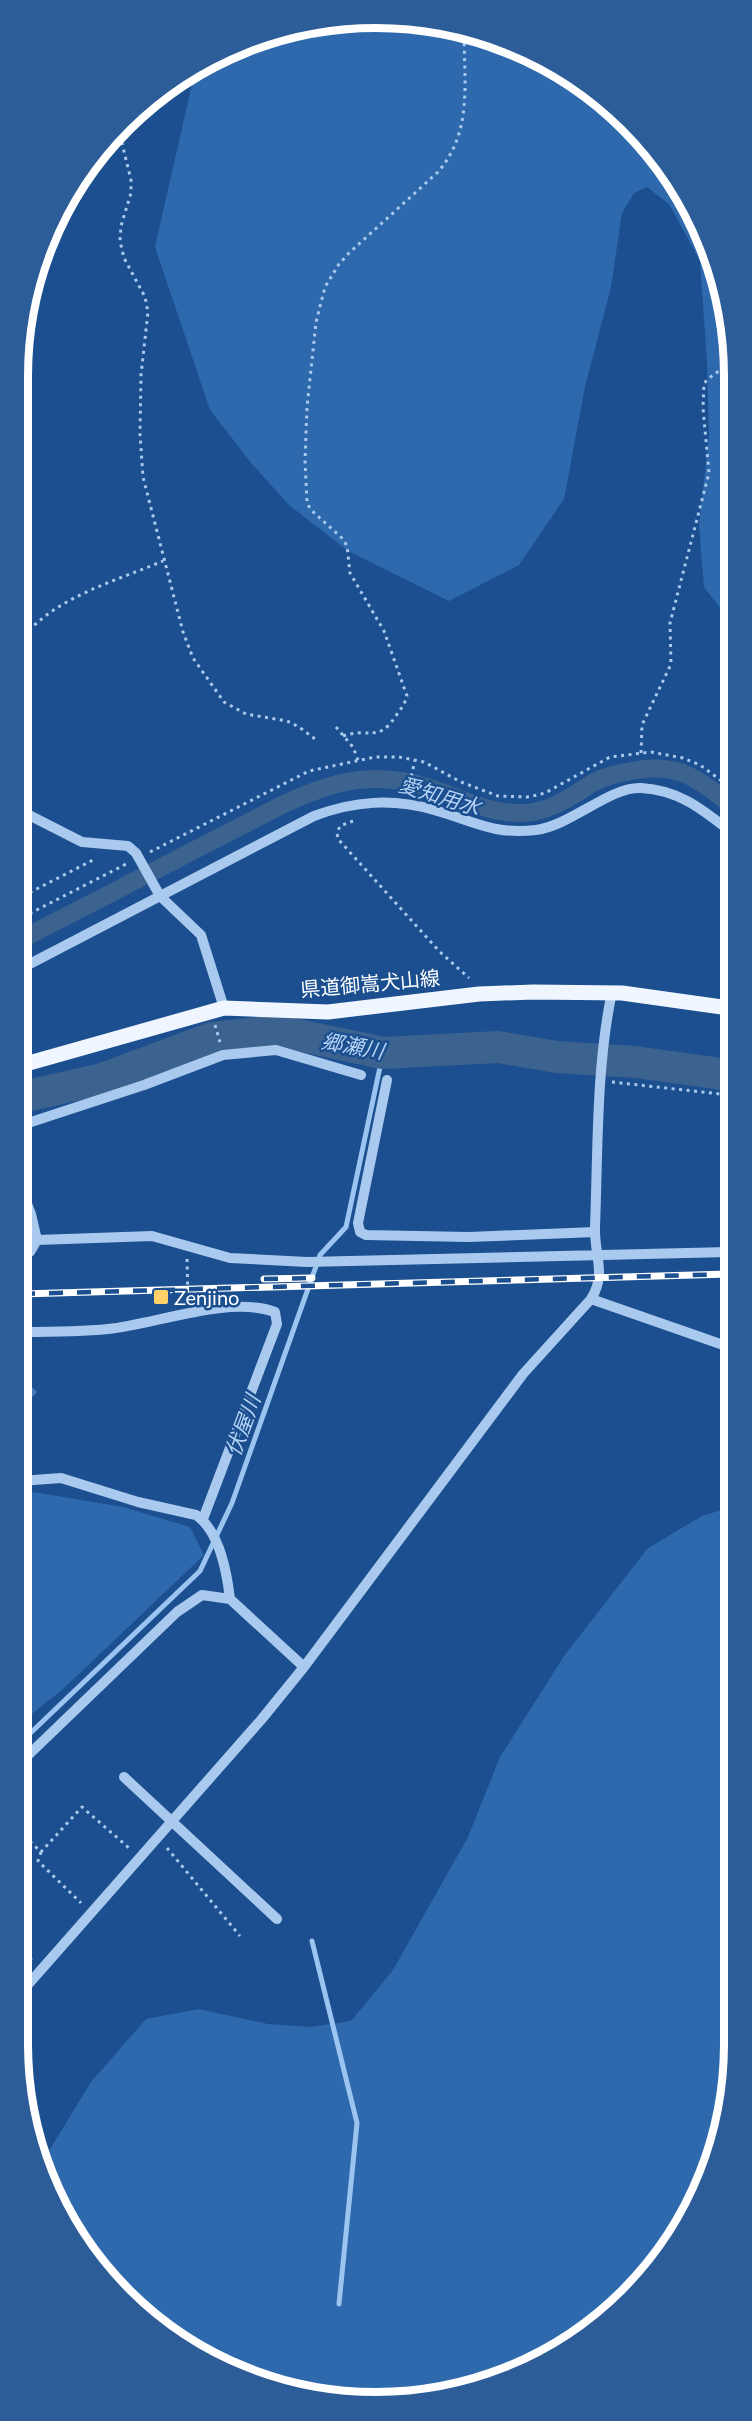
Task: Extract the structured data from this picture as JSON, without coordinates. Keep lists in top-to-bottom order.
{
  "streets": {
    "main road": ["県道御嵩犬山線"]
  },
  "water": ["愛知用水", "郷瀬川", "伏屋川"],
  "places": {
    "transit": ["Zenjino"]
  }
}
